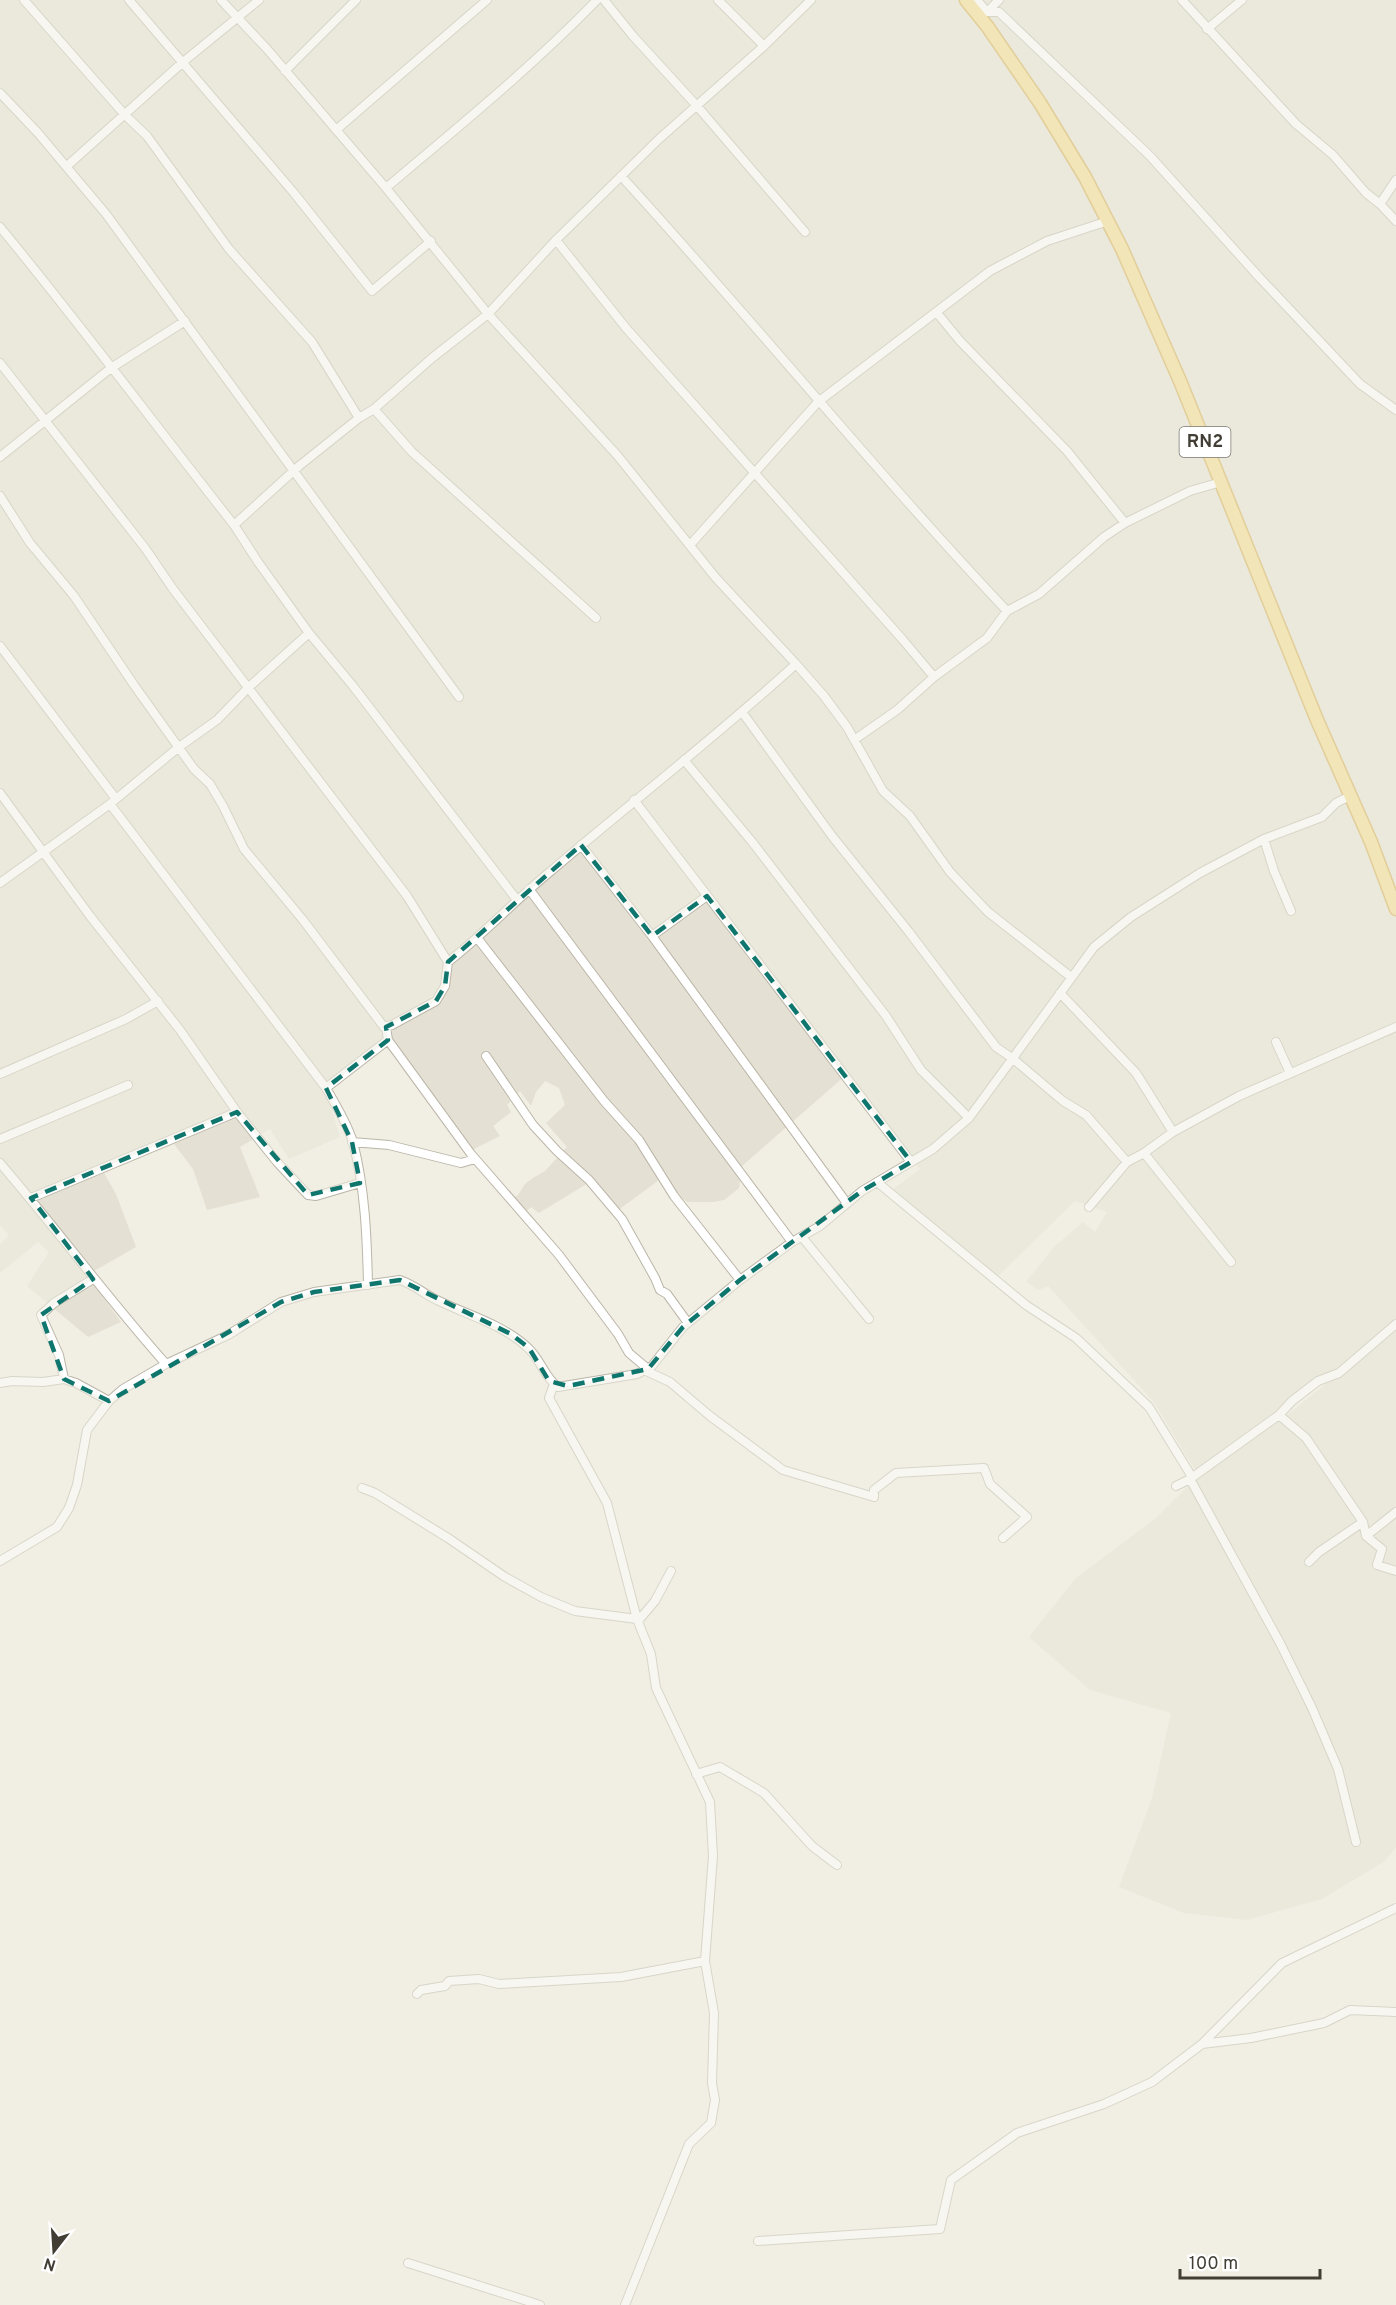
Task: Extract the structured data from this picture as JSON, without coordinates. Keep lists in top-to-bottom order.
{
  "streets": {
    "highway": ["RN2"]
  },
  "scale_bar": "100 m",
  "north": "bottom"
}
